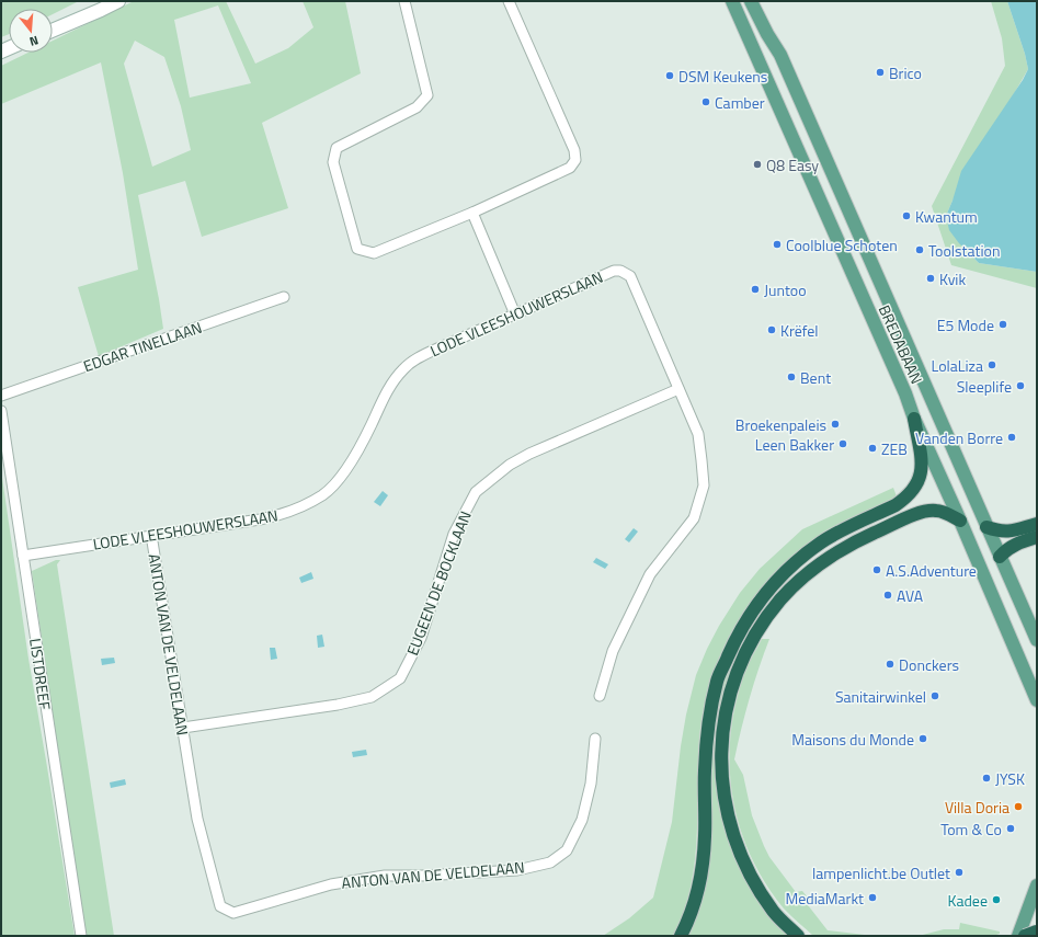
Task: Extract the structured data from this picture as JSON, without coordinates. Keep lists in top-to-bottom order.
{
  "streets": {
    "main road": ["BREDABAAN"],
    "street": [
      "LODE VLEESHOUWERSLAAN",
      "EDGAR TINELLAAN",
      "EUGEEN DE BOCKLAAN",
      "ANTON VAN DE VELDELAAN",
      "LISTDREEF"
    ]
  },
  "crossings": [
    ["LODE VLEESHOUWERSLAAN", "EUGEEN DE BOCKLAAN"],
    ["LODE VLEESHOUWERSLAAN", "ANTON VAN DE VELDELAAN"],
    ["LODE VLEESHOUWERSLAAN", "LISTDREEF"],
    ["EUGEEN DE BOCKLAAN", "ANTON VAN DE VELDELAAN"]
  ],
  "places": [
    "Brico",
    "DSM Keukens",
    "Camber",
    "Q8 Easy",
    "Kwantum",
    "Coolblue Schoten",
    "Toolstation",
    "Kvik",
    "Juntoo",
    "E5 Mode",
    "Krëfel",
    "LolaLiza",
    "Bent",
    "Sleeplife",
    "Broekenpaleis",
    "Vanden Borre",
    "Leen Bakker",
    "ZEB",
    "A.S.Adventure",
    "AVA",
    "Donckers",
    "Sanitairwinkel",
    "Maisons du Monde",
    "JYSK",
    "Villa Doria",
    "Tom & Co",
    "lampenlicht.be Outlet",
    "MediaMarkt",
    "Kadee"
  ],
  "north": "bottom"
}
